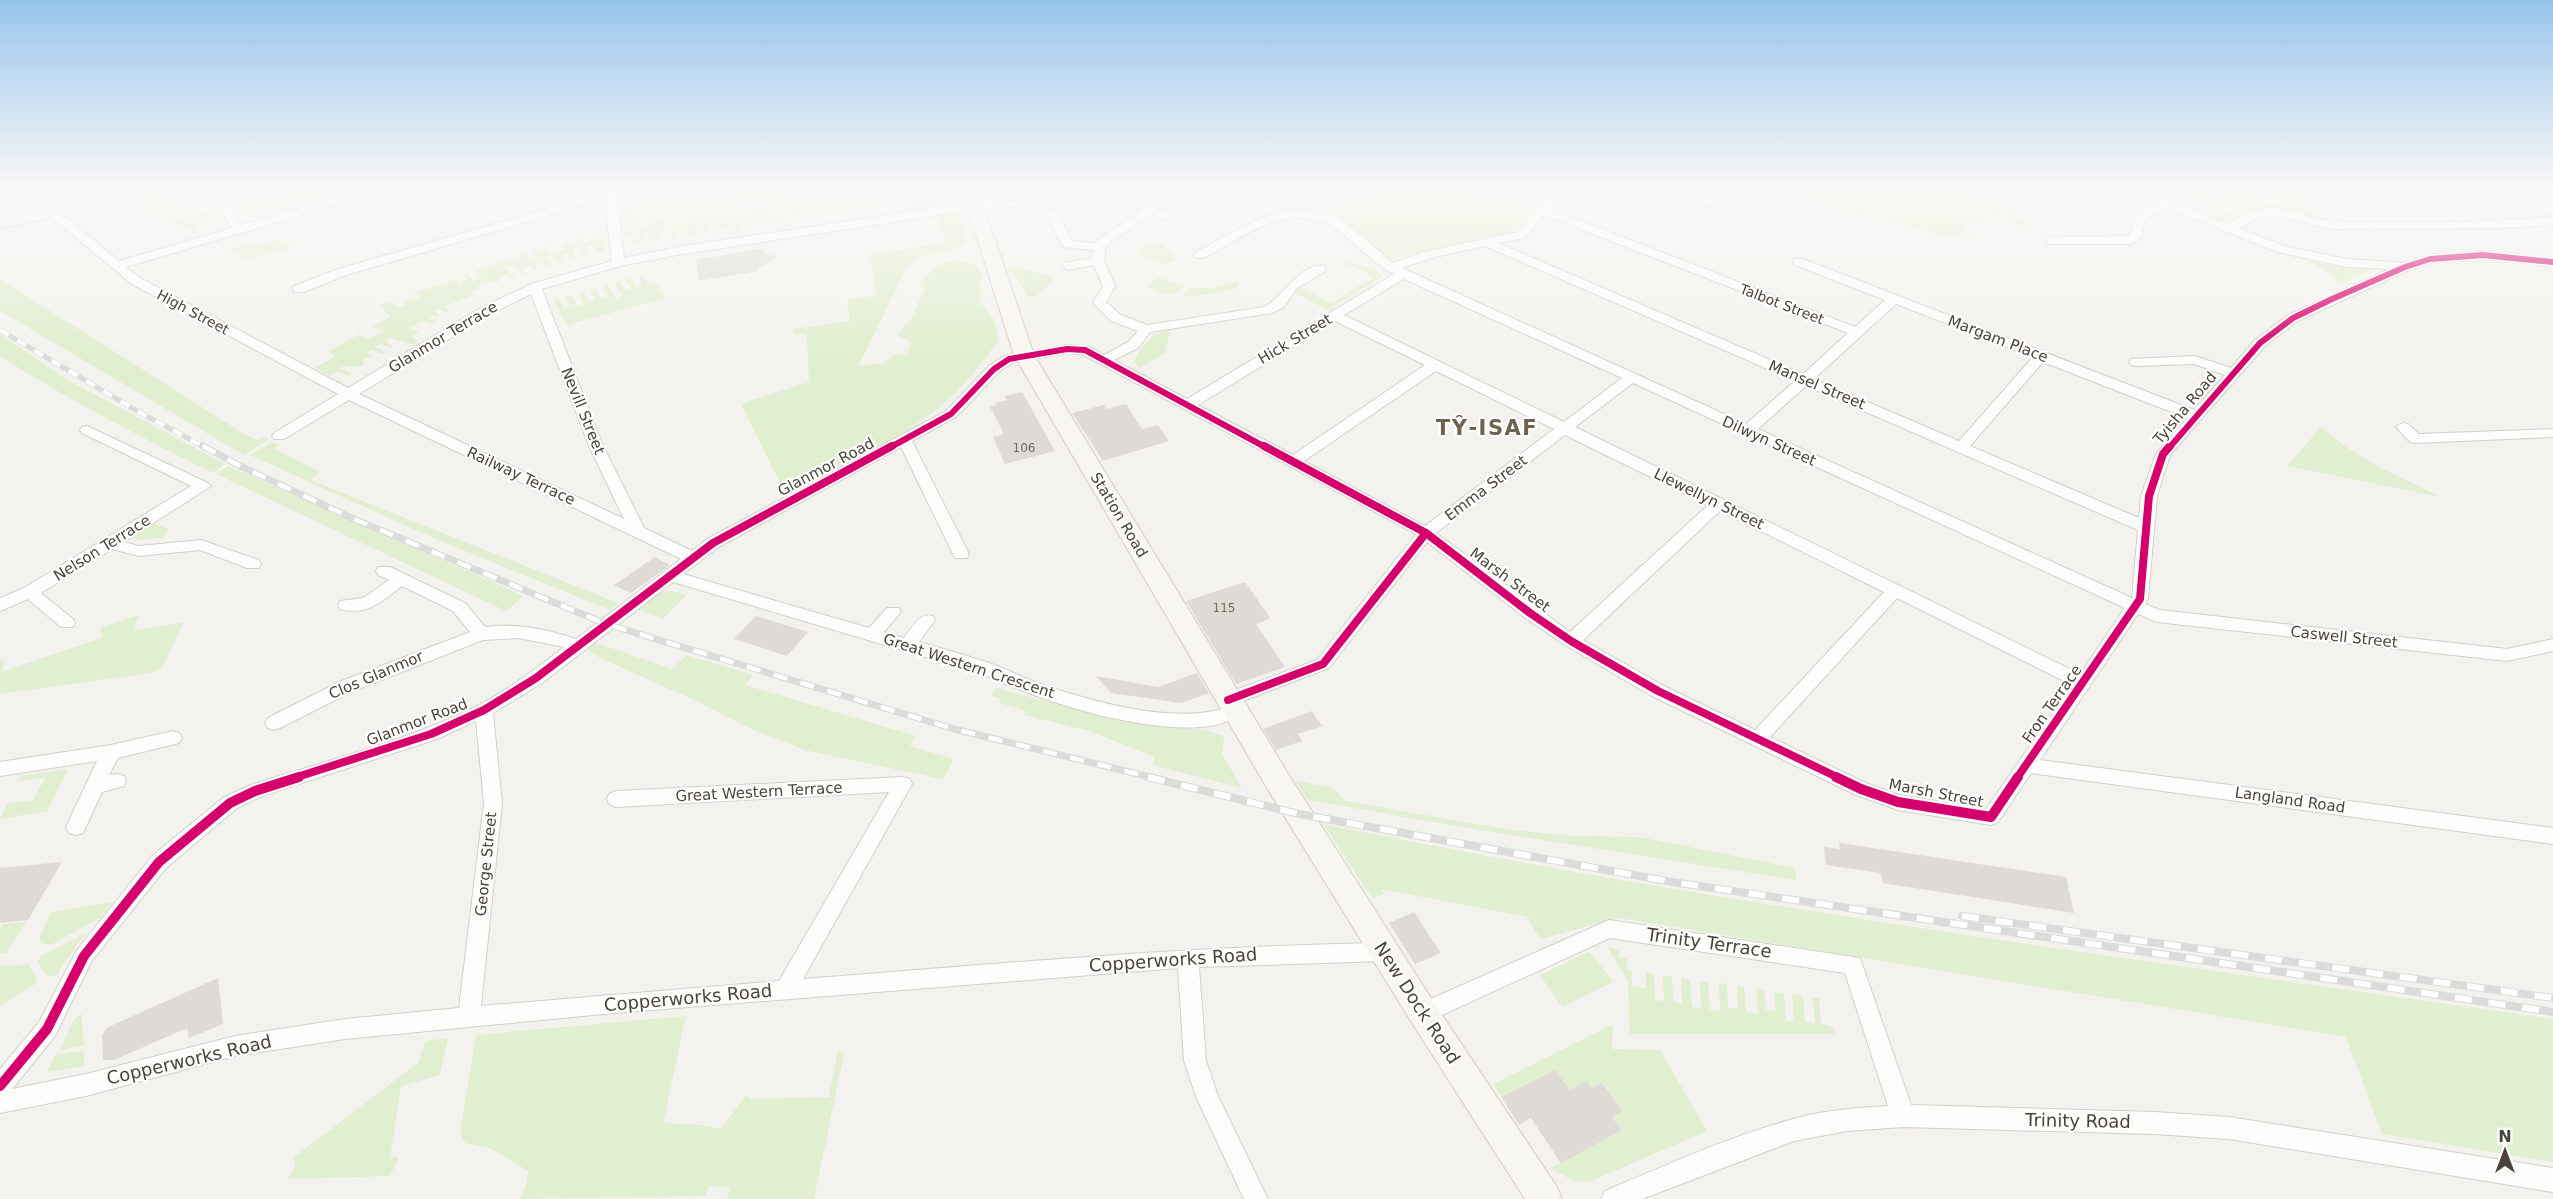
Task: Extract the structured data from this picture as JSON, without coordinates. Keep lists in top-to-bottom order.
{
  "streets": {
    "main road": ["Station Road", "New Dock Road"],
    "street": [
      "Talbot Street",
      "High Street",
      "Glanmor Terrace",
      "Hick Street",
      "Margam Place",
      "Mansel Street",
      "Tyisha Road",
      "Nevill Street",
      "Dilwyn Street",
      "Glanmor Road",
      "Railway Terrace",
      "Emma Street",
      "Llewellyn Street",
      "Nelson Terrace",
      "Marsh Street",
      "Caswell Street",
      "Great Western Crescent",
      "Clos Glanmor",
      "Fron Terrace",
      "Great Western Terrace",
      "Langland Road",
      "George Street",
      "Trinity Terrace",
      "Copperworks Road",
      "Trinity Road"
    ]
  },
  "crossings": [
    ["High Street", "Glanmor Terrace"],
    ["High Street", "Railway Terrace"],
    ["Glanmor Terrace", "Nevill Street"],
    ["Glanmor Terrace", "Railway Terrace"],
    ["Hick Street", "Mansel Street"],
    ["Hick Street", "Dilwyn Street"],
    ["Hick Street", "Llewellyn Street"],
    ["Hick Street", "Marsh Street"],
    ["Margam Place", "Tyisha Road"],
    ["Mansel Street", "Tyisha Road"],
    ["Tyisha Road", "Dilwyn Street"],
    ["Tyisha Road", "Caswell Street"],
    ["Tyisha Road", "Fron Terrace"],
    ["Nevill Street", "Railway Terrace"],
    ["Dilwyn Street", "Emma Street"],
    ["Dilwyn Street", "Caswell Street"],
    ["Dilwyn Street", "Fron Terrace"],
    ["Glanmor Road", "Railway Terrace"],
    ["Glanmor Road", "Station Road"],
    ["Glanmor Road", "Marsh Street"],
    ["Glanmor Road", "Great Western Crescent"],
    ["Glanmor Road", "Clos Glanmor"],
    ["Glanmor Road", "George Street"],
    ["Emma Street", "Llewellyn Street"],
    ["Emma Street", "Station Road"],
    ["Emma Street", "Marsh Street"],
    ["Emma Street", "Great Western Crescent"],
    ["Llewellyn Street", "Fron Terrace"],
    ["Station Road", "Marsh Street"],
    ["Station Road", "Great Western Crescent"],
    ["Station Road", "New Dock Road"],
    ["Marsh Street", "Fron Terrace"],
    ["Caswell Street", "Fron Terrace"],
    ["Fron Terrace", "Langland Road"],
    ["Great Western Terrace", "Copperworks Road"],
    ["George Street", "Copperworks Road"],
    ["Trinity Terrace", "New Dock Road"],
    ["Trinity Terrace", "Trinity Road"],
    ["Copperworks Road", "New Dock Road"]
  ],
  "districts": ["TŶ-ISAF"],
  "house_numbers": ["106", "115"],
  "north": "top"
}
